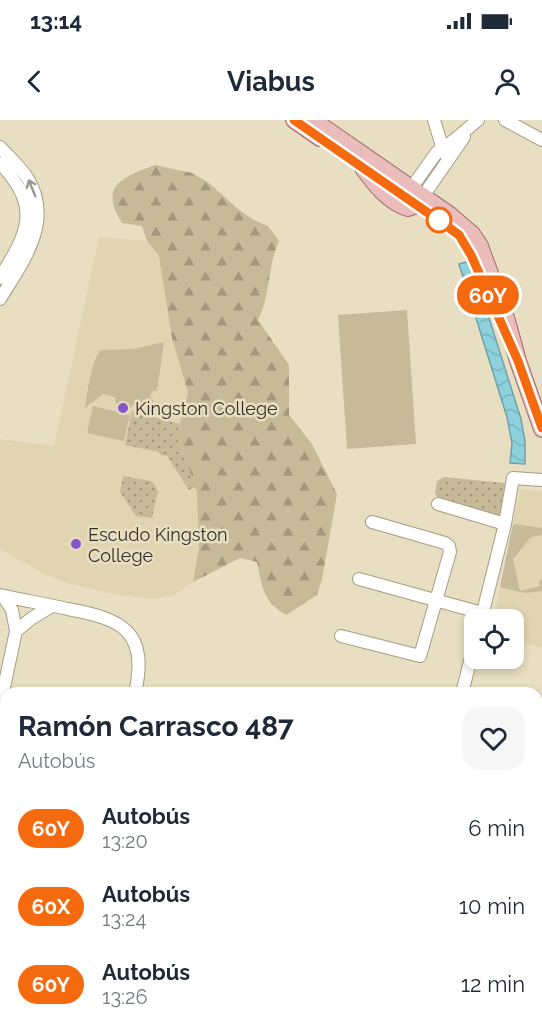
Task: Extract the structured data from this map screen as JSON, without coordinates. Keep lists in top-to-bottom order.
{
  "places": ["Kingston College", "Escudo Kingston College"],
  "lines": ["bus line 60Y"],
  "page": {
    "status": "13:14",
    "header": "Viabus",
    "on_map": "60Y",
    "heading": ["Ramón Carrasco 487", "Autobús"],
    "list": [
      {
        "mark": "60Y",
        "name": "Autobús",
        "note": "13:20",
        "value": "6 min"
      },
      {
        "mark": "60X",
        "name": "Autobús",
        "note": "13:24",
        "value": "10 min"
      },
      {
        "mark": "60Y",
        "name": "Autobús",
        "note": "13:26",
        "value": "12 min"
      }
    ]
  }
}
